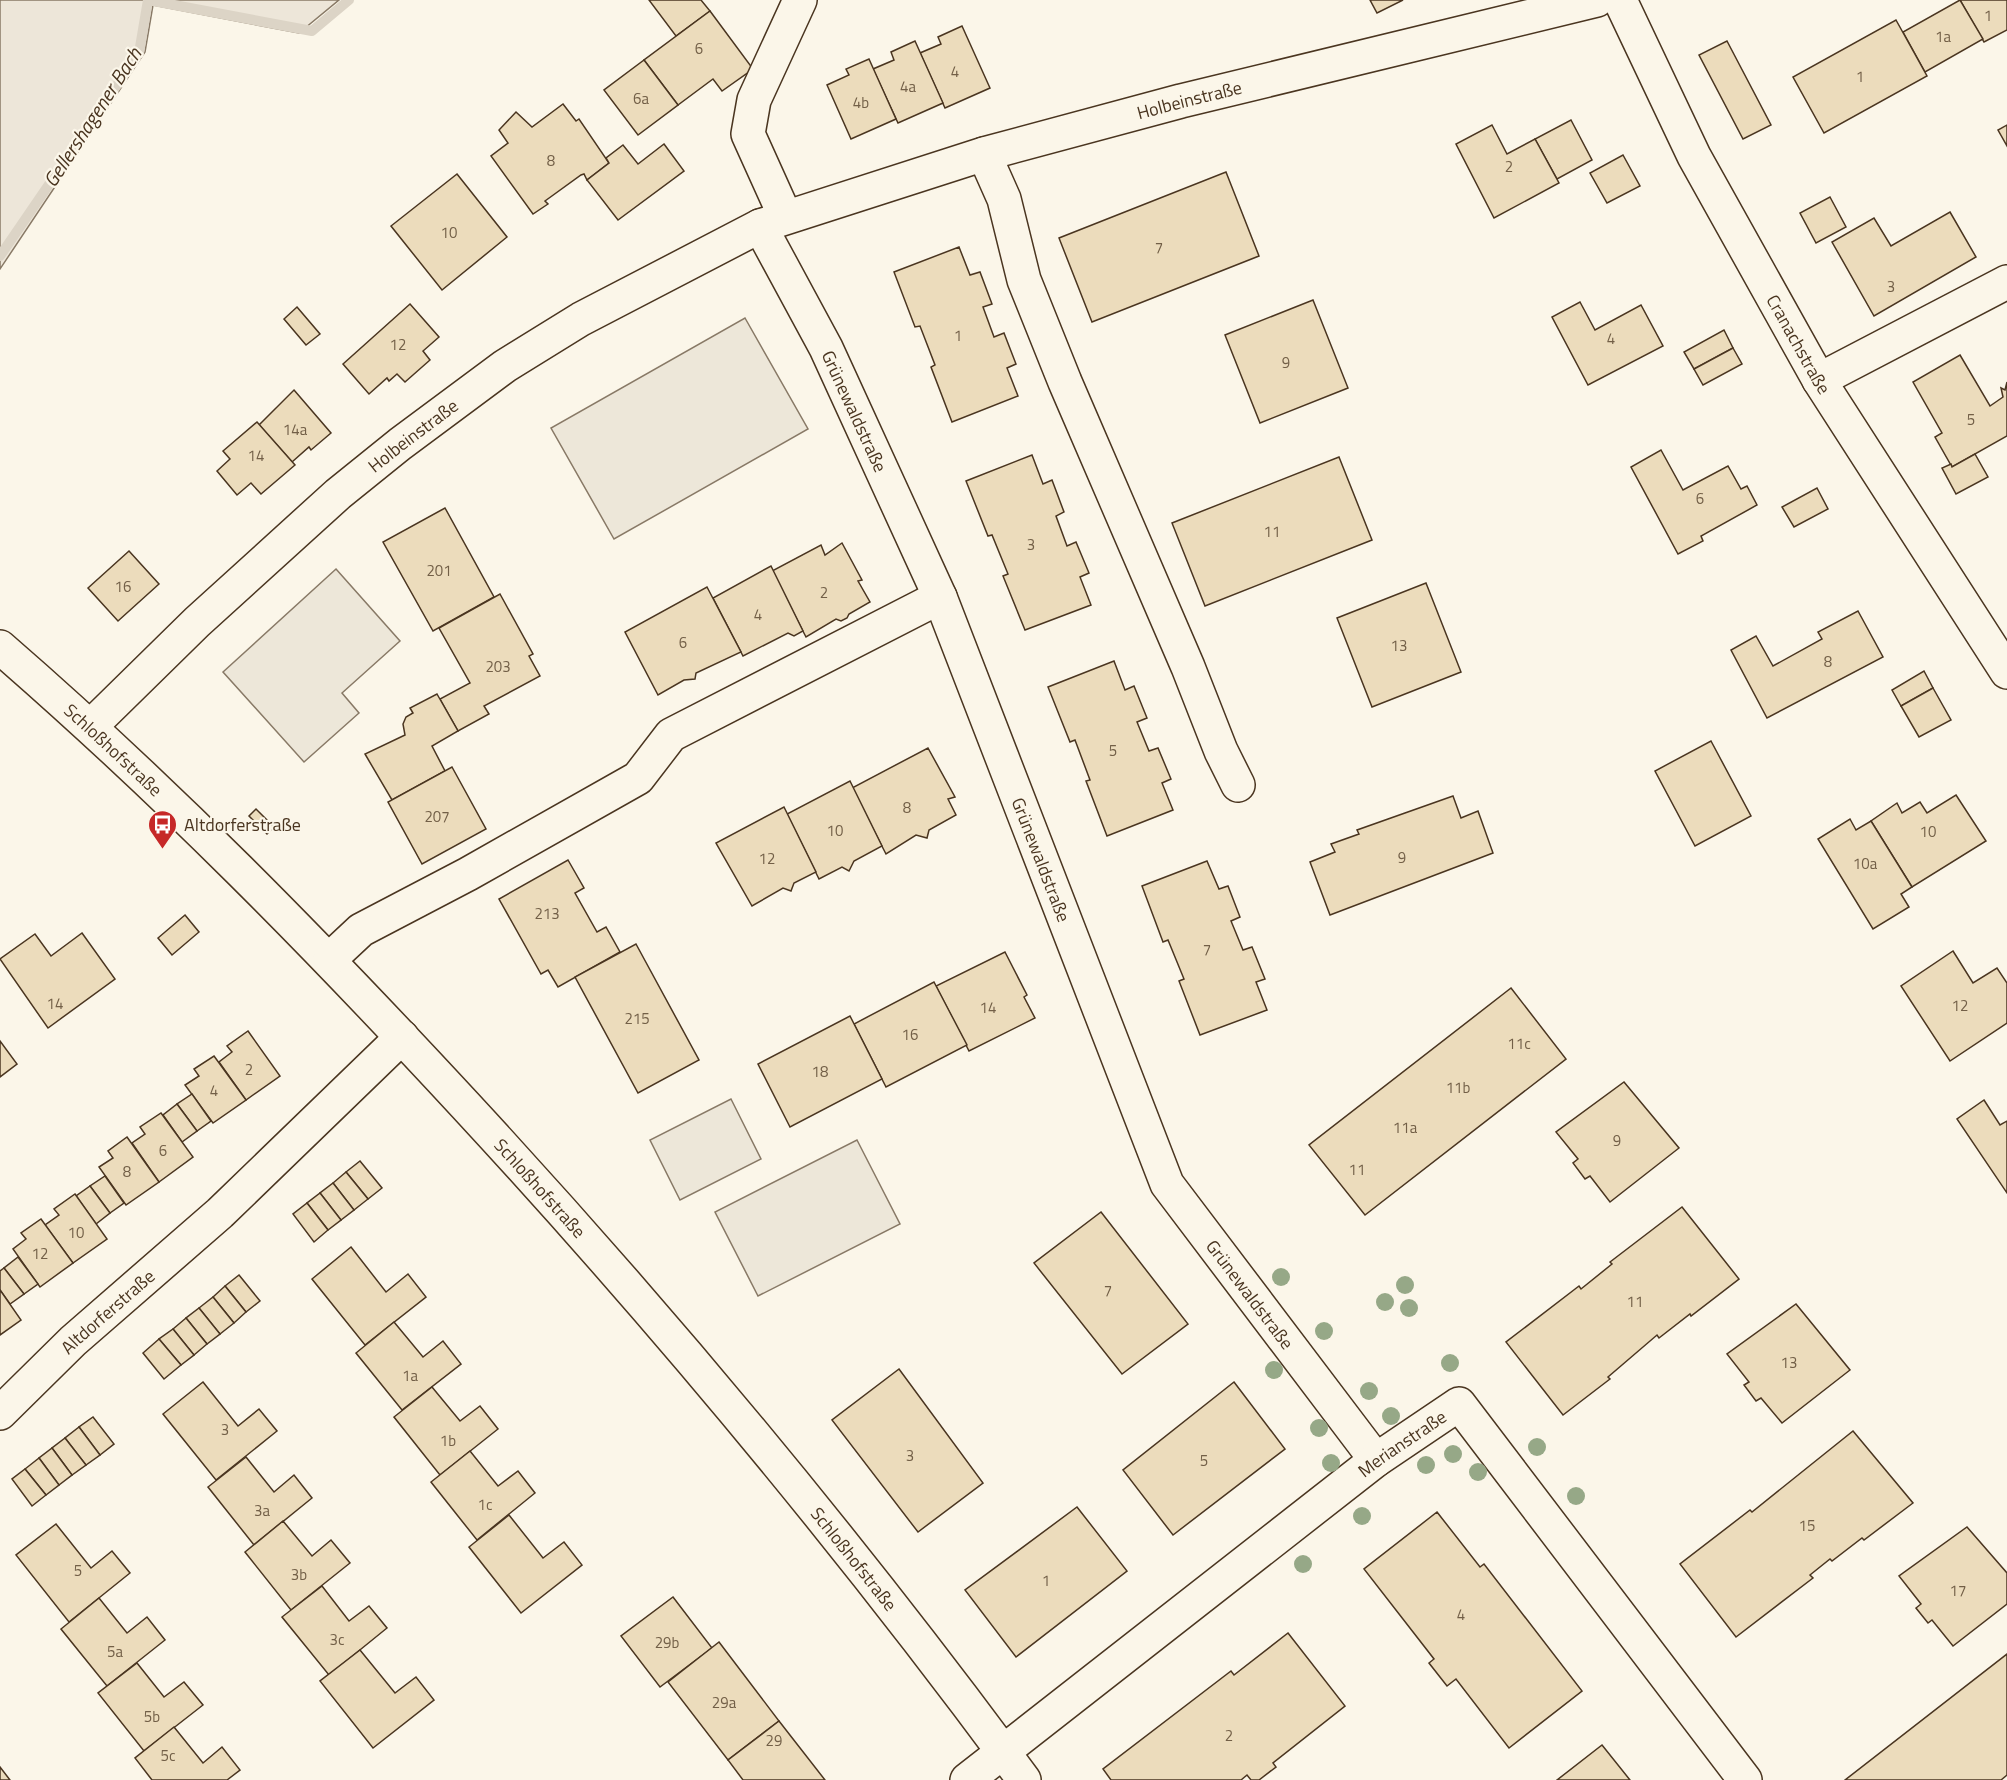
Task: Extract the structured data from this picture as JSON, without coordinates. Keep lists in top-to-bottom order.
{
  "streets": {
    "street": [
      "Holbeinstraße",
      "Cranachstraße",
      "Grünewaldstraße",
      "Schloßhofstraße",
      "Altdorferstraße",
      "Merianstraße"
    ]
  },
  "crossings": [
    ["Holbeinstraße", "Grünewaldstraße"],
    ["Holbeinstraße", "Schloßhofstraße"],
    ["Grünewaldstraße", "Merianstraße"],
    ["Schloßhofstraße", "Altdorferstraße"],
    ["Schloßhofstraße", "Merianstraße"]
  ],
  "water": ["Gellershagener Bach"],
  "places": {
    "bus stop": ["Altdorferstraße"]
  },
  "house_numbers": [
    "1",
    "1a",
    "6",
    "4",
    "1",
    "4a",
    "6a",
    "4b",
    "8",
    "2",
    "10",
    "7",
    "3",
    "1",
    "4",
    "12",
    "9",
    "5",
    "14a",
    "14",
    "6",
    "11",
    "3",
    "201",
    "16",
    "2",
    "4",
    "6",
    "13",
    "8",
    "203",
    "5",
    "8",
    "207",
    "10",
    "10",
    "9",
    "12",
    "10a",
    "213",
    "7",
    "14",
    "12",
    "14",
    "215",
    "16",
    "11c",
    "2",
    "18",
    "11b",
    "4",
    "11a",
    "9",
    "6",
    "11",
    "8",
    "10",
    "12",
    "7",
    "11",
    "13",
    "1a",
    "3",
    "1b",
    "3",
    "5",
    "1c",
    "3a",
    "15",
    "5",
    "3b",
    "1",
    "17",
    "4",
    "3c",
    "29b",
    "5a",
    "29a",
    "5b",
    "2",
    "29",
    "5c"
  ]
}
